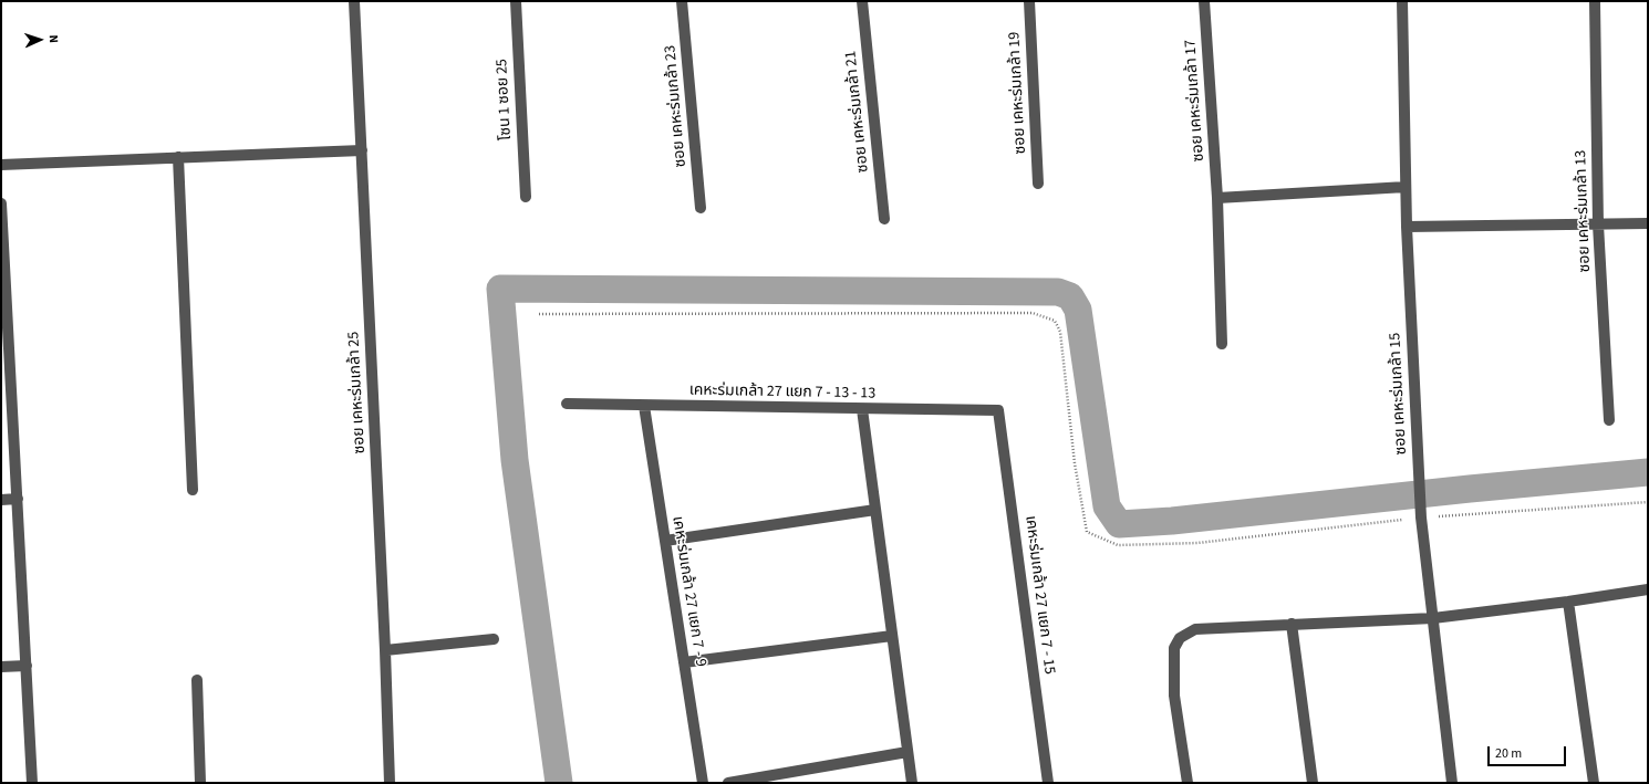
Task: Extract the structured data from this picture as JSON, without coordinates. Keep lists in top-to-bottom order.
{
  "streets": {
    "street": [
      "ซอย เคหะร่มเกล้า 19",
      "โซน 1 ซอย 25",
      "ซอย เคหะร่มเกล้า 17",
      "ซอย เคหะร่มเกล้า 23",
      "ซอย เคหะร่มเกล้า 21",
      "ซอย เคหะร่มเกล้า 13",
      "ซอย เคหะร่มเกล้า 25",
      "เคหะร่มเกล้า 27 แยก 7 - 13 - 13",
      "ซอย เคหะร่มเกล้า 15",
      "เคหะร่มเกล้า 27 แยก 7 - 9",
      "เคหะร่มเกล้า 27 แยก 7 - 15"
    ]
  },
  "crossings": [
    ["เคหะร่มเกล้า 27 แยก 7 - 13 - 13", "เคหะร่มเกล้า 27 แยก 7 - 9"],
    ["เคหะร่มเกล้า 27 แยก 7 - 13 - 13", "เคหะร่มเกล้า 27 แยก 7 - 15"]
  ],
  "scale_bar": "20 m",
  "north": "right"
}
